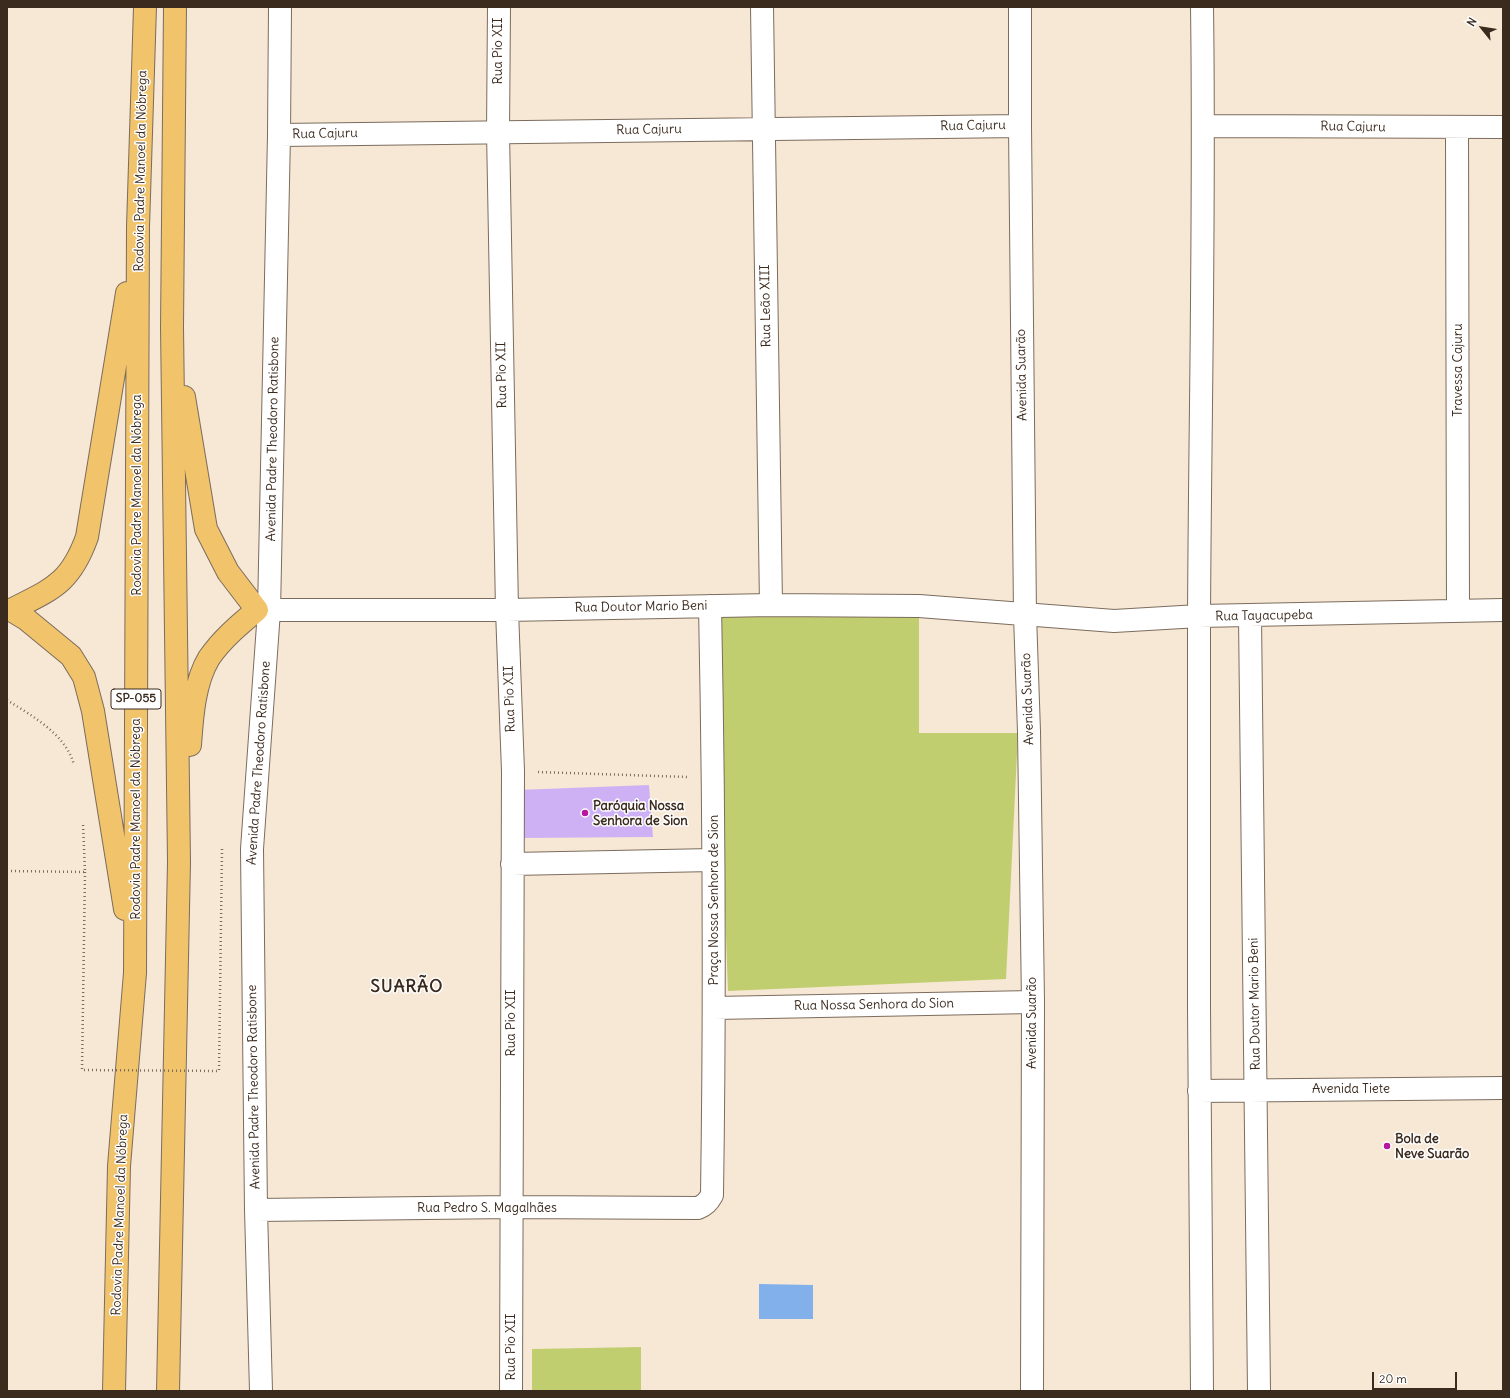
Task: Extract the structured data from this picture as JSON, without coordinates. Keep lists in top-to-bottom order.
{
  "streets": {
    "highway": ["Rodovia Padre Manoel da Nóbrega", "SP-055"],
    "street": [
      "Rua Pio XII",
      "Rua Cajuru",
      "Rua Leão XIII",
      "Travessa Cajuru",
      "Avenida Suarão",
      "Avenida Padre Theodoro Ratisbone",
      "Rua Doutor Mario Beni",
      "Rua Tayacupeba",
      "Praça Nossa Senhora de Sion",
      "Rua Nossa Senhora do Sion",
      "Avenida Tiete",
      "Rua Pedro S. Magalhães"
    ]
  },
  "crossings": [
    ["Rua Pio XII", "Rua Cajuru"],
    ["Rua Pio XII", "Rua Doutor Mario Beni"],
    ["Rua Pio XII", "Rua Pedro S. Magalhães"],
    ["Rua Cajuru", "Rua Leão XIII"],
    ["Rua Cajuru", "Travessa Cajuru"],
    ["Rua Cajuru", "Avenida Suarão"],
    ["Rua Cajuru", "Avenida Padre Theodoro Ratisbone"],
    ["Rua Leão XIII", "Rua Doutor Mario Beni"],
    ["Travessa Cajuru", "Rua Tayacupeba"],
    ["Avenida Suarão", "Rua Doutor Mario Beni"],
    ["Avenida Suarão", "Rua Tayacupeba"],
    ["Avenida Suarão", "Rua Nossa Senhora do Sion"],
    ["Avenida Padre Theodoro Ratisbone", "Rua Doutor Mario Beni"],
    ["Avenida Padre Theodoro Ratisbone", "Rua Pedro S. Magalhães"],
    ["Rua Doutor Mario Beni", "Rua Tayacupeba"],
    ["Rua Doutor Mario Beni", "Praça Nossa Senhora de Sion"],
    ["Rua Doutor Mario Beni", "Avenida Tiete"],
    ["Praça Nossa Senhora de Sion", "Rua Nossa Senhora do Sion"],
    ["Praça Nossa Senhora de Sion", "Rua Pedro S. Magalhães"]
  ],
  "districts": ["SUARÃO"],
  "places": ["Paróquia Nossa Senhora de Sion", "Bola de Neve Suarão"],
  "scale_bar": "20 m",
  "north": "top left"
}
